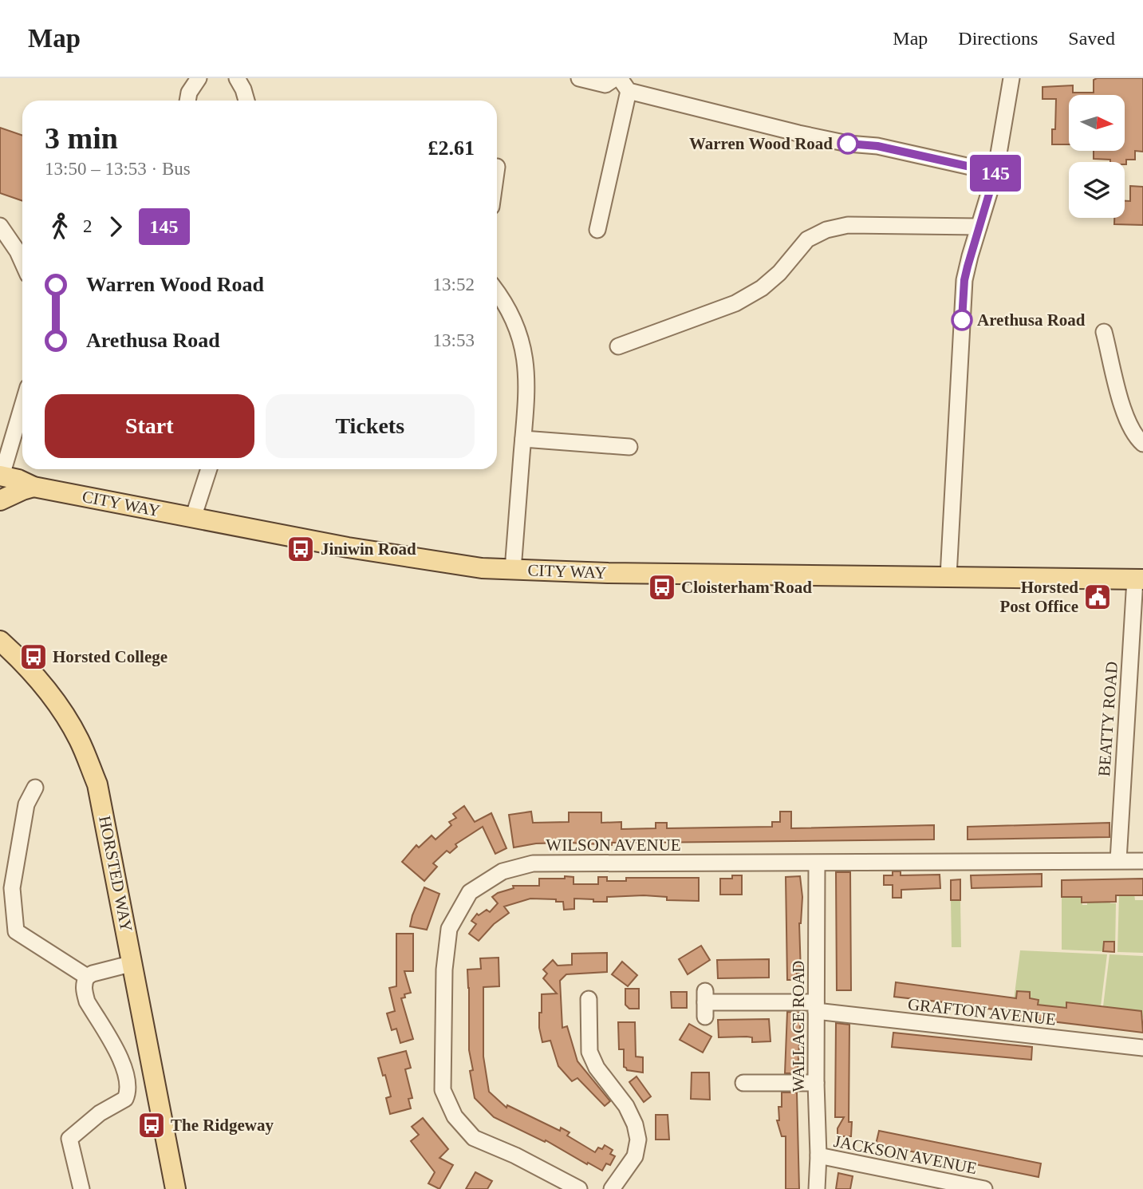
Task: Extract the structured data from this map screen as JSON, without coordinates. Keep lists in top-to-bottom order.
{
  "streets": {
    "main road": ["CITY WAY", "HORSTED WAY"],
    "street": [
      "BEATTY ROAD",
      "WILSON AVENUE",
      "GRAFTON AVENUE",
      "WALLACE ROAD",
      "JACKSON AVENUE"
    ]
  },
  "crossings": [
    ["CITY WAY", "BEATTY ROAD"],
    ["BEATTY ROAD", "WILSON AVENUE"],
    ["WILSON AVENUE", "WALLACE ROAD"],
    ["GRAFTON AVENUE", "WALLACE ROAD"],
    ["WALLACE ROAD", "JACKSON AVENUE"]
  ],
  "places": {
    "other": ["Warren Wood Road", "Arethusa Road"],
    "bus stop": [
      "Jiniwin Road",
      "Cloisterham Road",
      "Horsted College",
      "The Ridgeway"
    ],
    "public building": ["Horsted Post Office"]
  },
  "lines": ["bus line 145"],
  "north": "right",
  "page": {
    "header": "Map",
    "nav": ["Map", "Directions", "Saved"],
    "on_map": "145",
    "heading": ["3 min", "13:50 – 13:53 · Bus", "£2.61"],
    "legs": ["2", "145"],
    "list": [
      {
        "name": "Warren Wood Road",
        "value": "13:52"
      },
      {
        "name": "Arethusa Road",
        "value": "13:53"
      }
    ],
    "buttons": ["Start", "Tickets"]
  }
}
